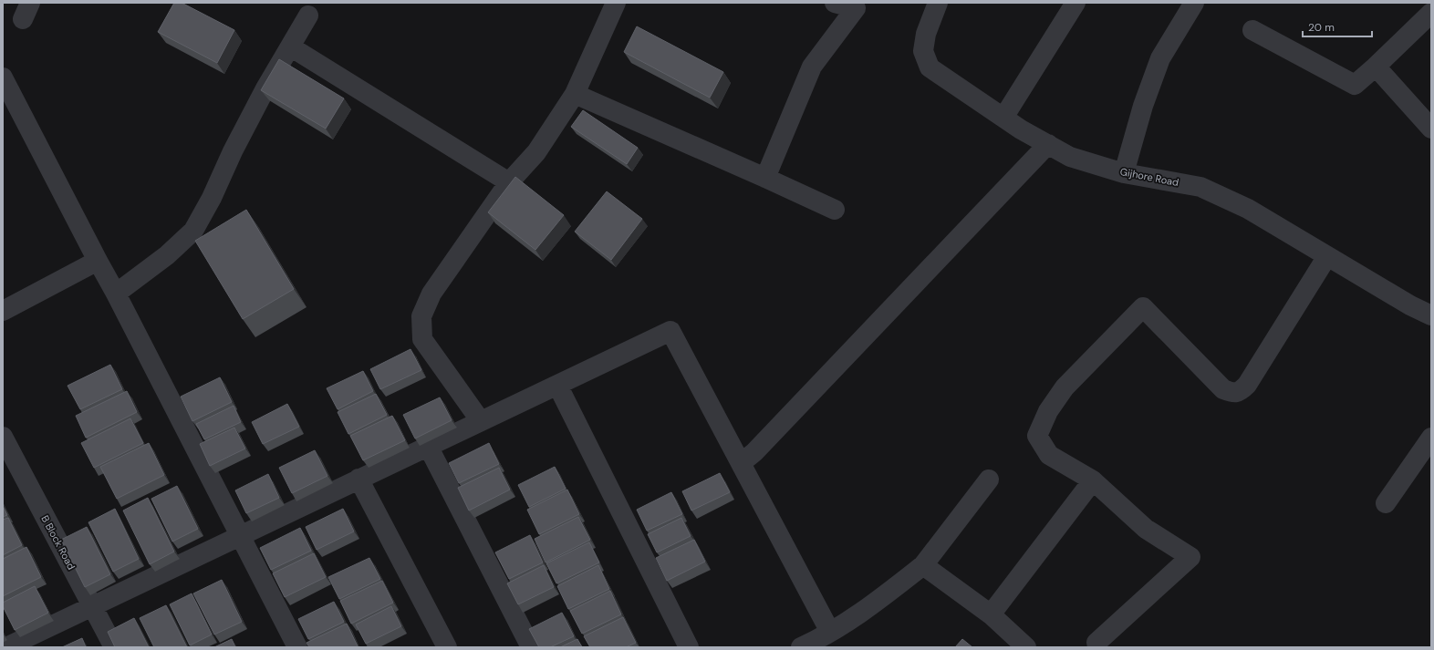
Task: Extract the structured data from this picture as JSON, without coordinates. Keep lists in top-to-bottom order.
{
  "streets": {
    "street": ["Gijhore Road", "B Block Road"]
  },
  "scale_bar": "20 m"
}
